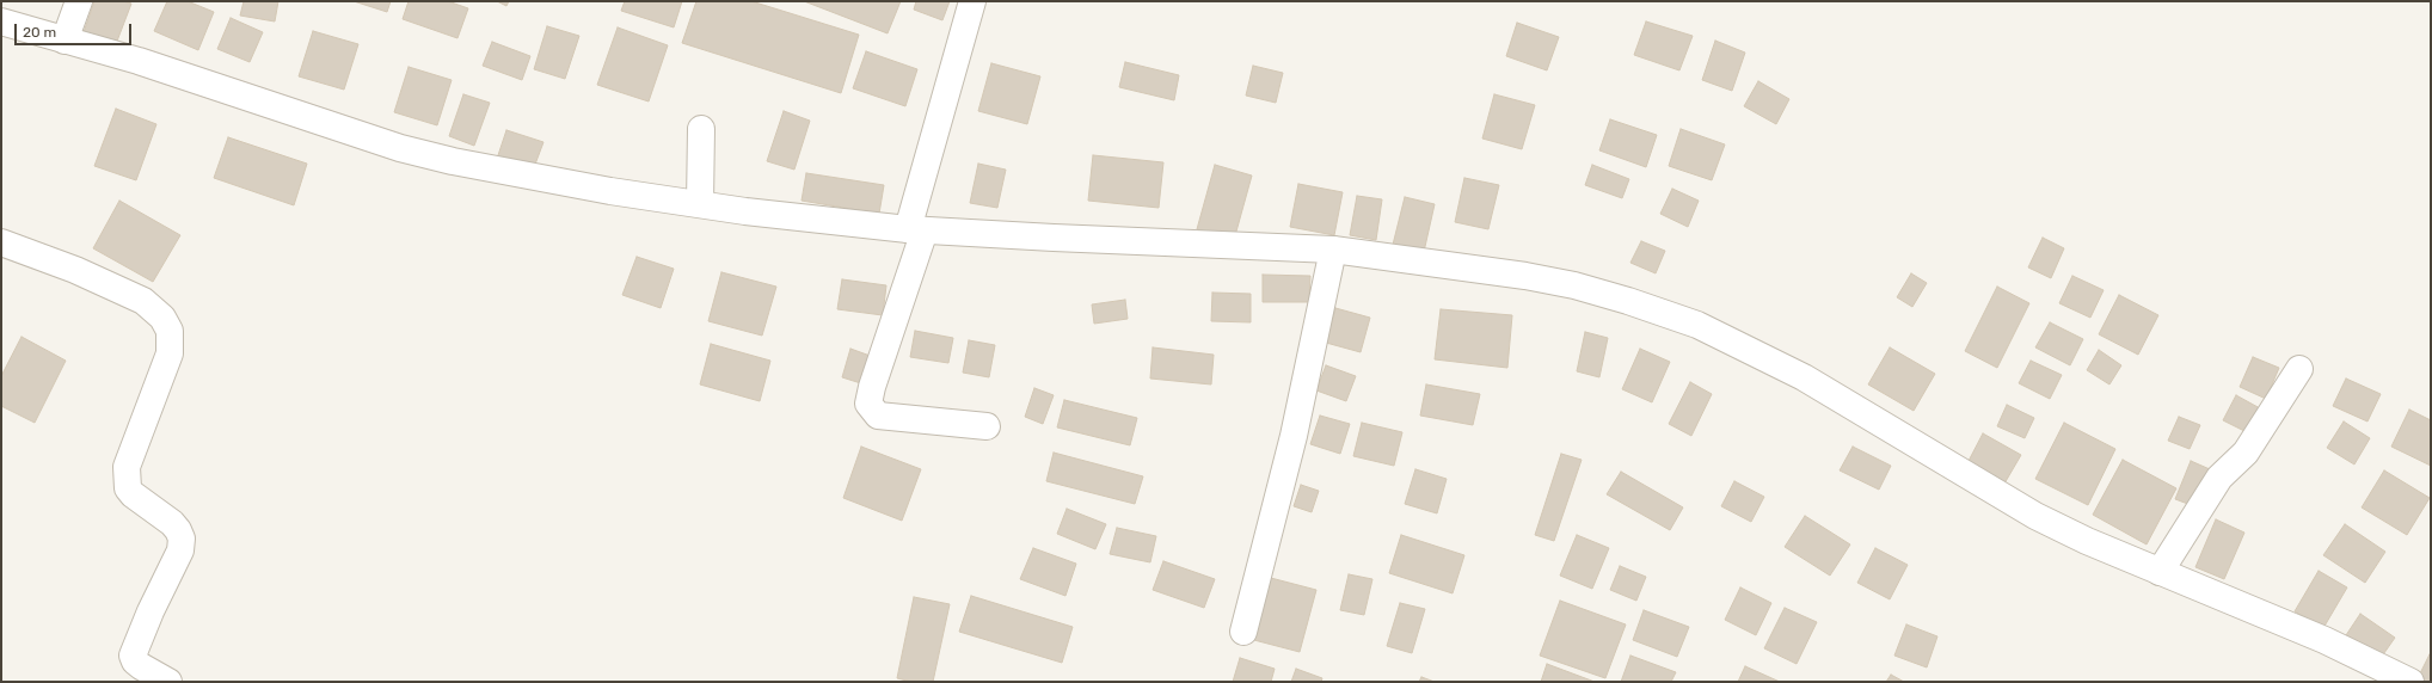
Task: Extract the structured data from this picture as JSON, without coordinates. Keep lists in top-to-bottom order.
{
  "scale_bar": "20 m"
}
